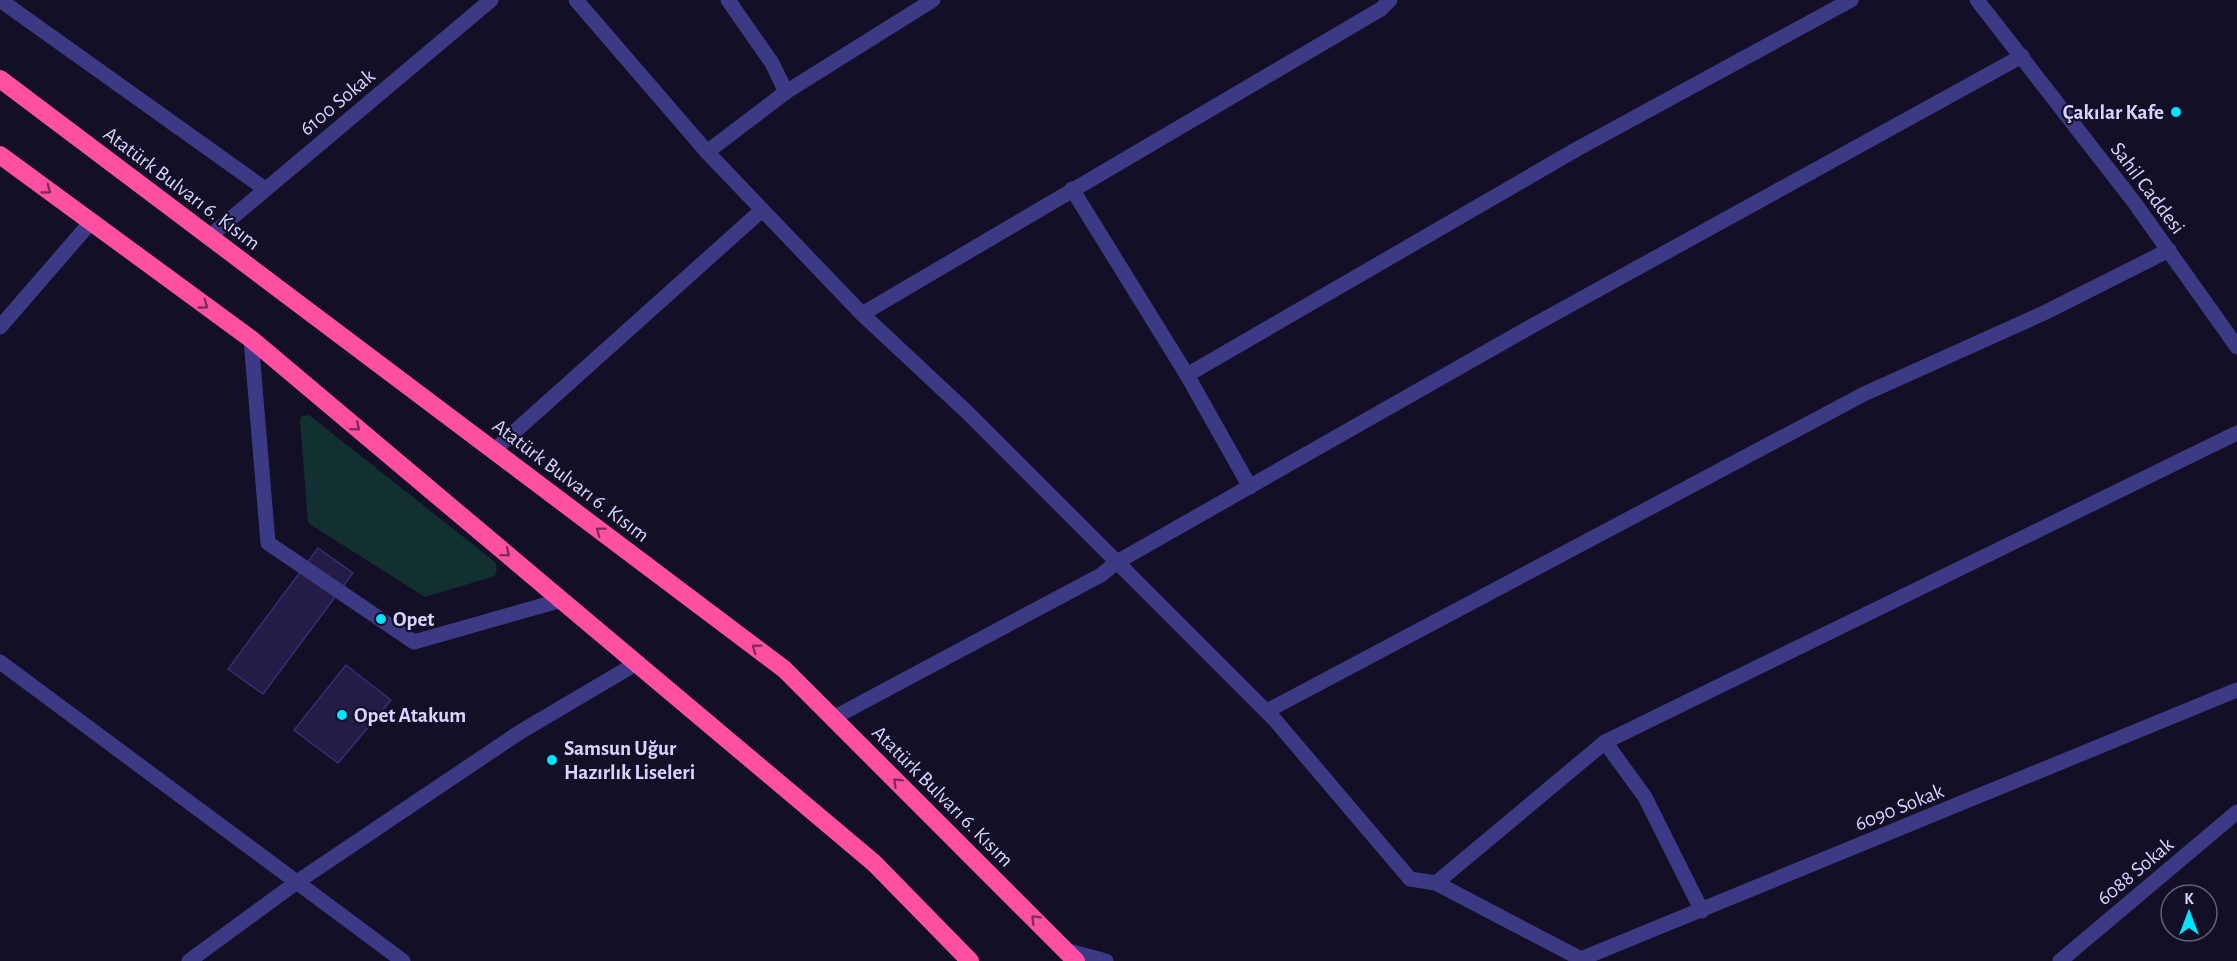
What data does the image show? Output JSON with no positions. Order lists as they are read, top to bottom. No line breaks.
{"streets":{"highway":["Atatürk Bulvarı 6. Kısım"],"street":["6100 Sokak","Sahil Caddesi","6090 Sokak","6088 Sokak"]},"crossings":[["6100 Sokak","Atatürk Bulvarı 6. Kısım"]],"places":["Çakılar Kafe","Opet","Opet Atakum","Samsun Uğur Hazırlık Liseleri"],"north":"top"}
